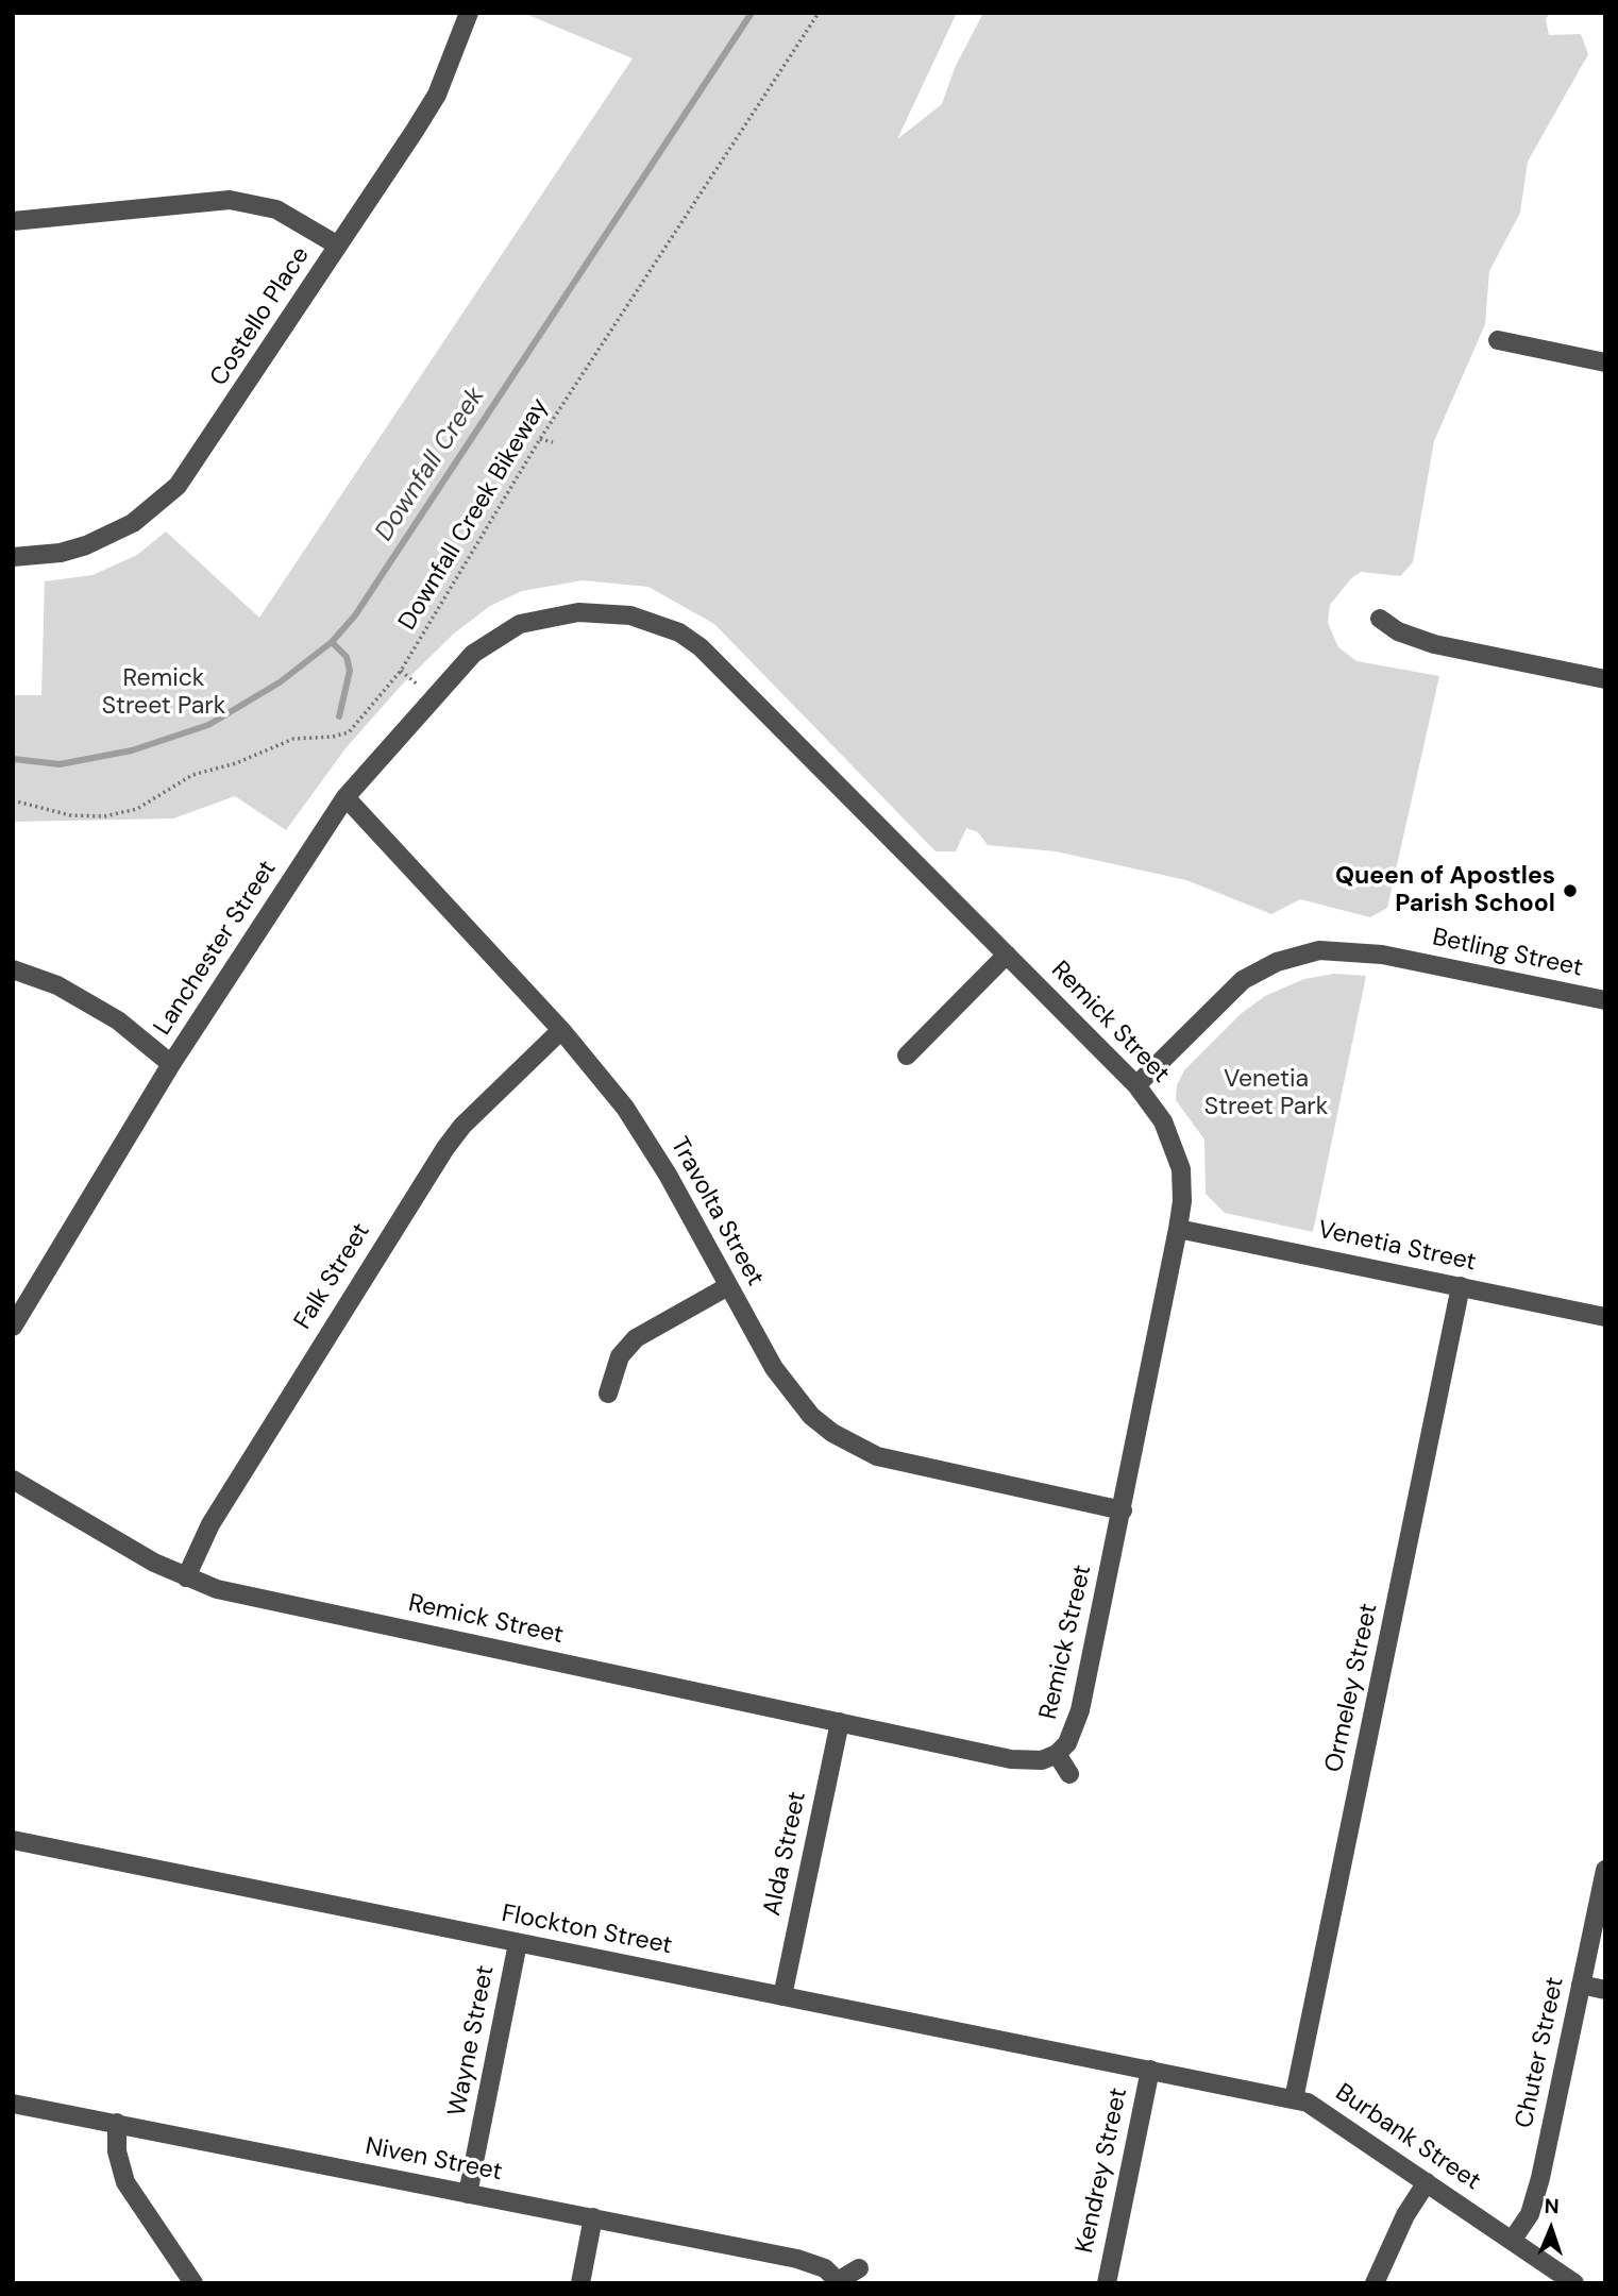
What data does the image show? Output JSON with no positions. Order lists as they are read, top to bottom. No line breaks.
{"streets":{"street":["Costello Place","Lanchester Street","Betling Street","Remick Street","Travolta Street","Venetia Street","Falk Street","Ormeley Street","Alda Street","Flockton Street","Wayne Street","Chuter Street","Burbank Street","Niven Street","Kendrey Street"],"path":["Downfall Creek Bikeway"]},"crossings":[["Lanchester Street","Remick Street"],["Lanchester Street","Travolta Street"],["Betling Street","Remick Street"],["Remick Street","Travolta Street"],["Remick Street","Venetia Street"],["Remick Street","Falk Street"],["Remick Street","Alda Street"],["Travolta Street","Falk Street"],["Venetia Street","Ormeley Street"],["Ormeley Street","Burbank Street"],["Alda Street","Flockton Street"],["Flockton Street","Wayne Street"],["Flockton Street","Burbank Street"],["Flockton Street","Kendrey Street"],["Wayne Street","Niven Street"],["Chuter Street","Burbank Street"],["Burbank Street","Kendrey Street"]],"water":["Downfall Creek"],"parks":["Remick Street Park","Venetia Street Park"],"places":["Queen of Apostles Parish School"],"north":"top"}
